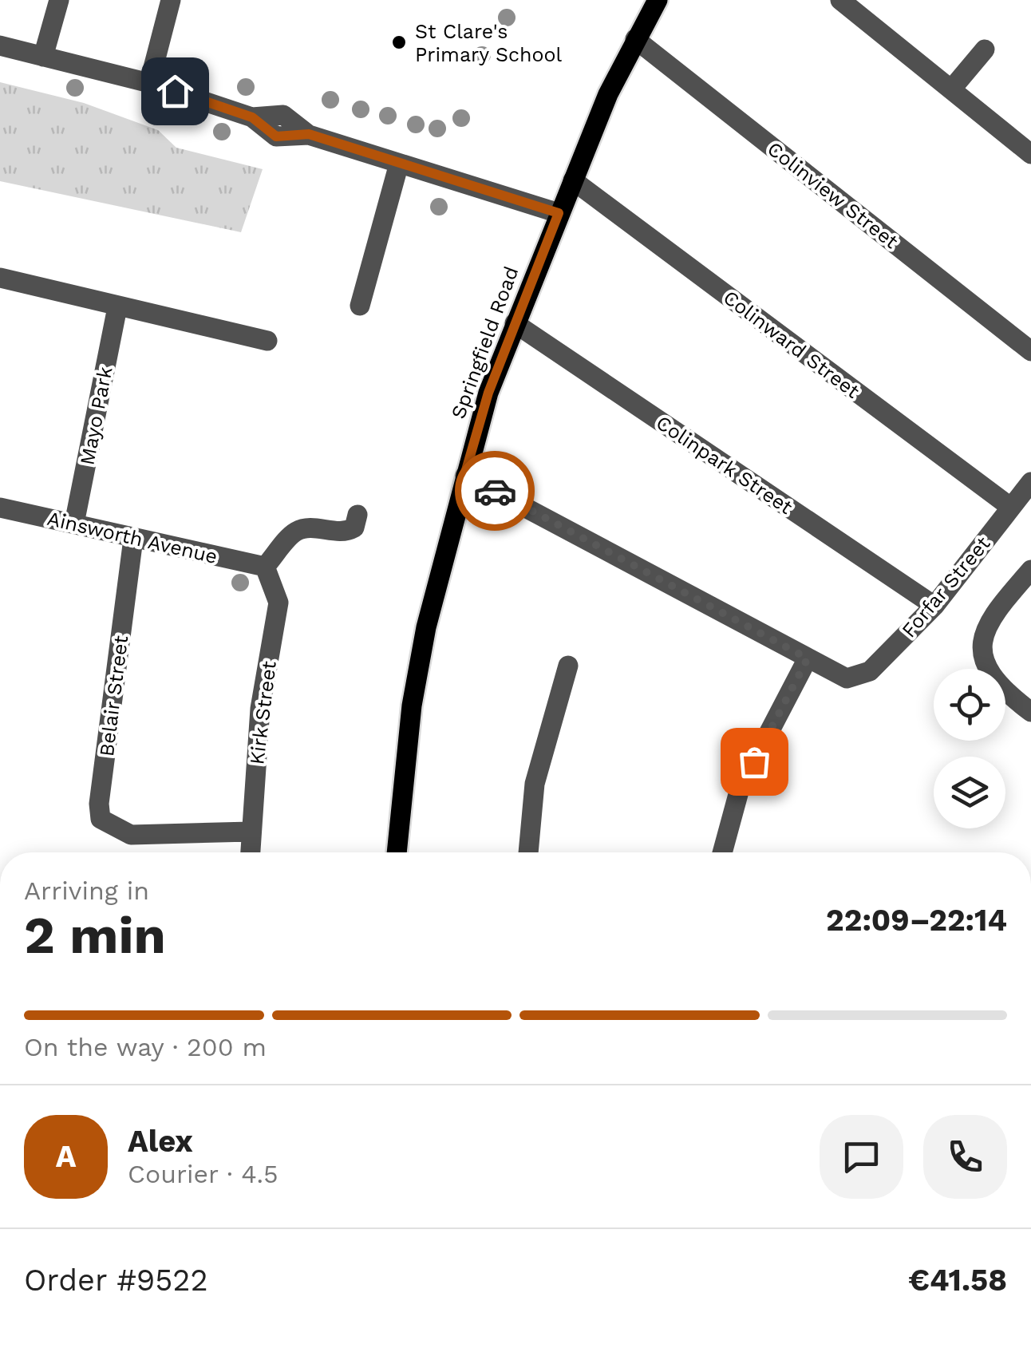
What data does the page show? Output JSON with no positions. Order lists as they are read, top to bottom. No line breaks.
{"streets":{"main road":["Springfield Road"],"street":["Colinview Street","Colinward Street","Mayo Park","Colinpark Street","Ainsworth Avenue","Forfar Street","Belair Street","Kirk Street"]},"crossings":[["Colinview Street","Springfield Road"],["Springfield Road","Colinward Street"],["Springfield Road","Colinpark Street"],["Springfield Road","Forfar Street"],["Colinward Street","Forfar Street"],["Mayo Park","Ainsworth Avenue"],["Colinpark Street","Forfar Street"],["Ainsworth Avenue","Belair Street"],["Ainsworth Avenue","Kirk Street"],["Belair Street","Kirk Street"]],"places":["St Clare's Primary School"],"page":{"heading":["2 min","Arriving in","22:09–22:14"],"panel":["Alex","Courier · 4.5","Order #9522","€41.58"],"bar":"On the way · 200 m","round":"A"}}
